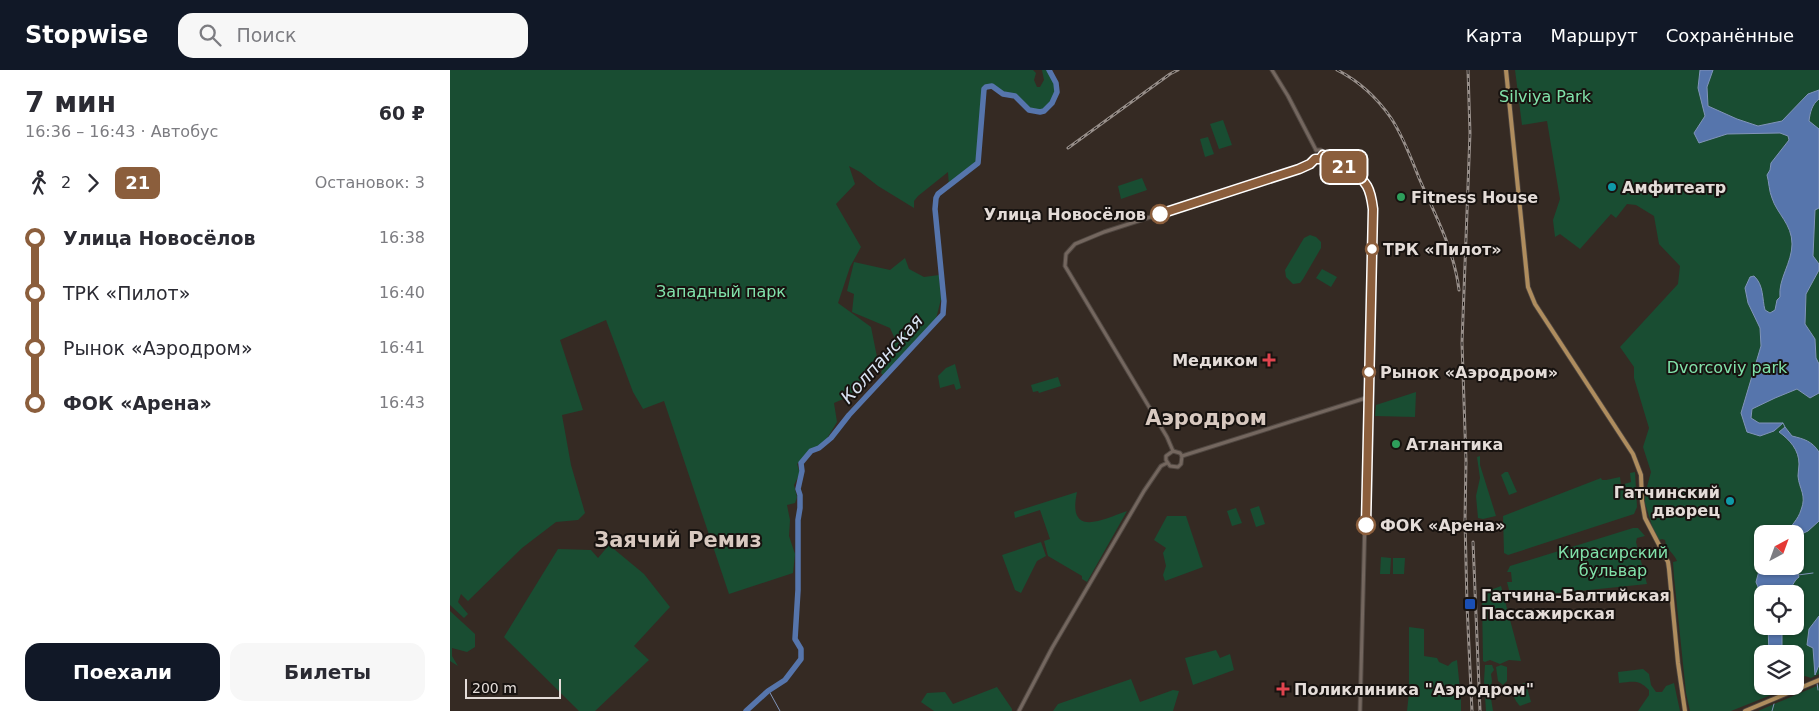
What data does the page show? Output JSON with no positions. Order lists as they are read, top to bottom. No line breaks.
{"districts":["Аэродром","Заячий Ремиз"],"water":["Колпанская"],"parks":["Silviya Park","Западный парк","Dvorcoviy park","Кирасирский бульвар"],"places":{"other":["Амфитеатр","Fitness House","Улица Новосёлов","ТРК «Пилот»","Рынок «Аэродром»","Атлантика","Гатчинский дворец","ФОК «Арена»"],"health":["Медиком","Поликлиника \"Аэродром\""],"transit":["Гатчина-Балтийская Пассажирская"]},"lines":["bus line 21"],"scale_bar":"200 m","north":"top right","page":{"header":"Stopwise","search":"Поиск","nav":["Карта","Маршрут","Сохранённые"],"heading":["7 мин","16:36 – 16:43 · Автобус","60 ₽"],"on_map":"21","legs":["2","21","Остановок: 3"],"list":[{"name":"Улица Новосёлов","value":"16:38"},{"name":"ТРК «Пилот»","value":"16:40"},{"name":"Рынок «Аэродром»","value":"16:41"},{"name":"ФОК «Арена»","value":"16:43"}],"buttons":["Поехали","Билеты"],"scale":"200 m"}}
